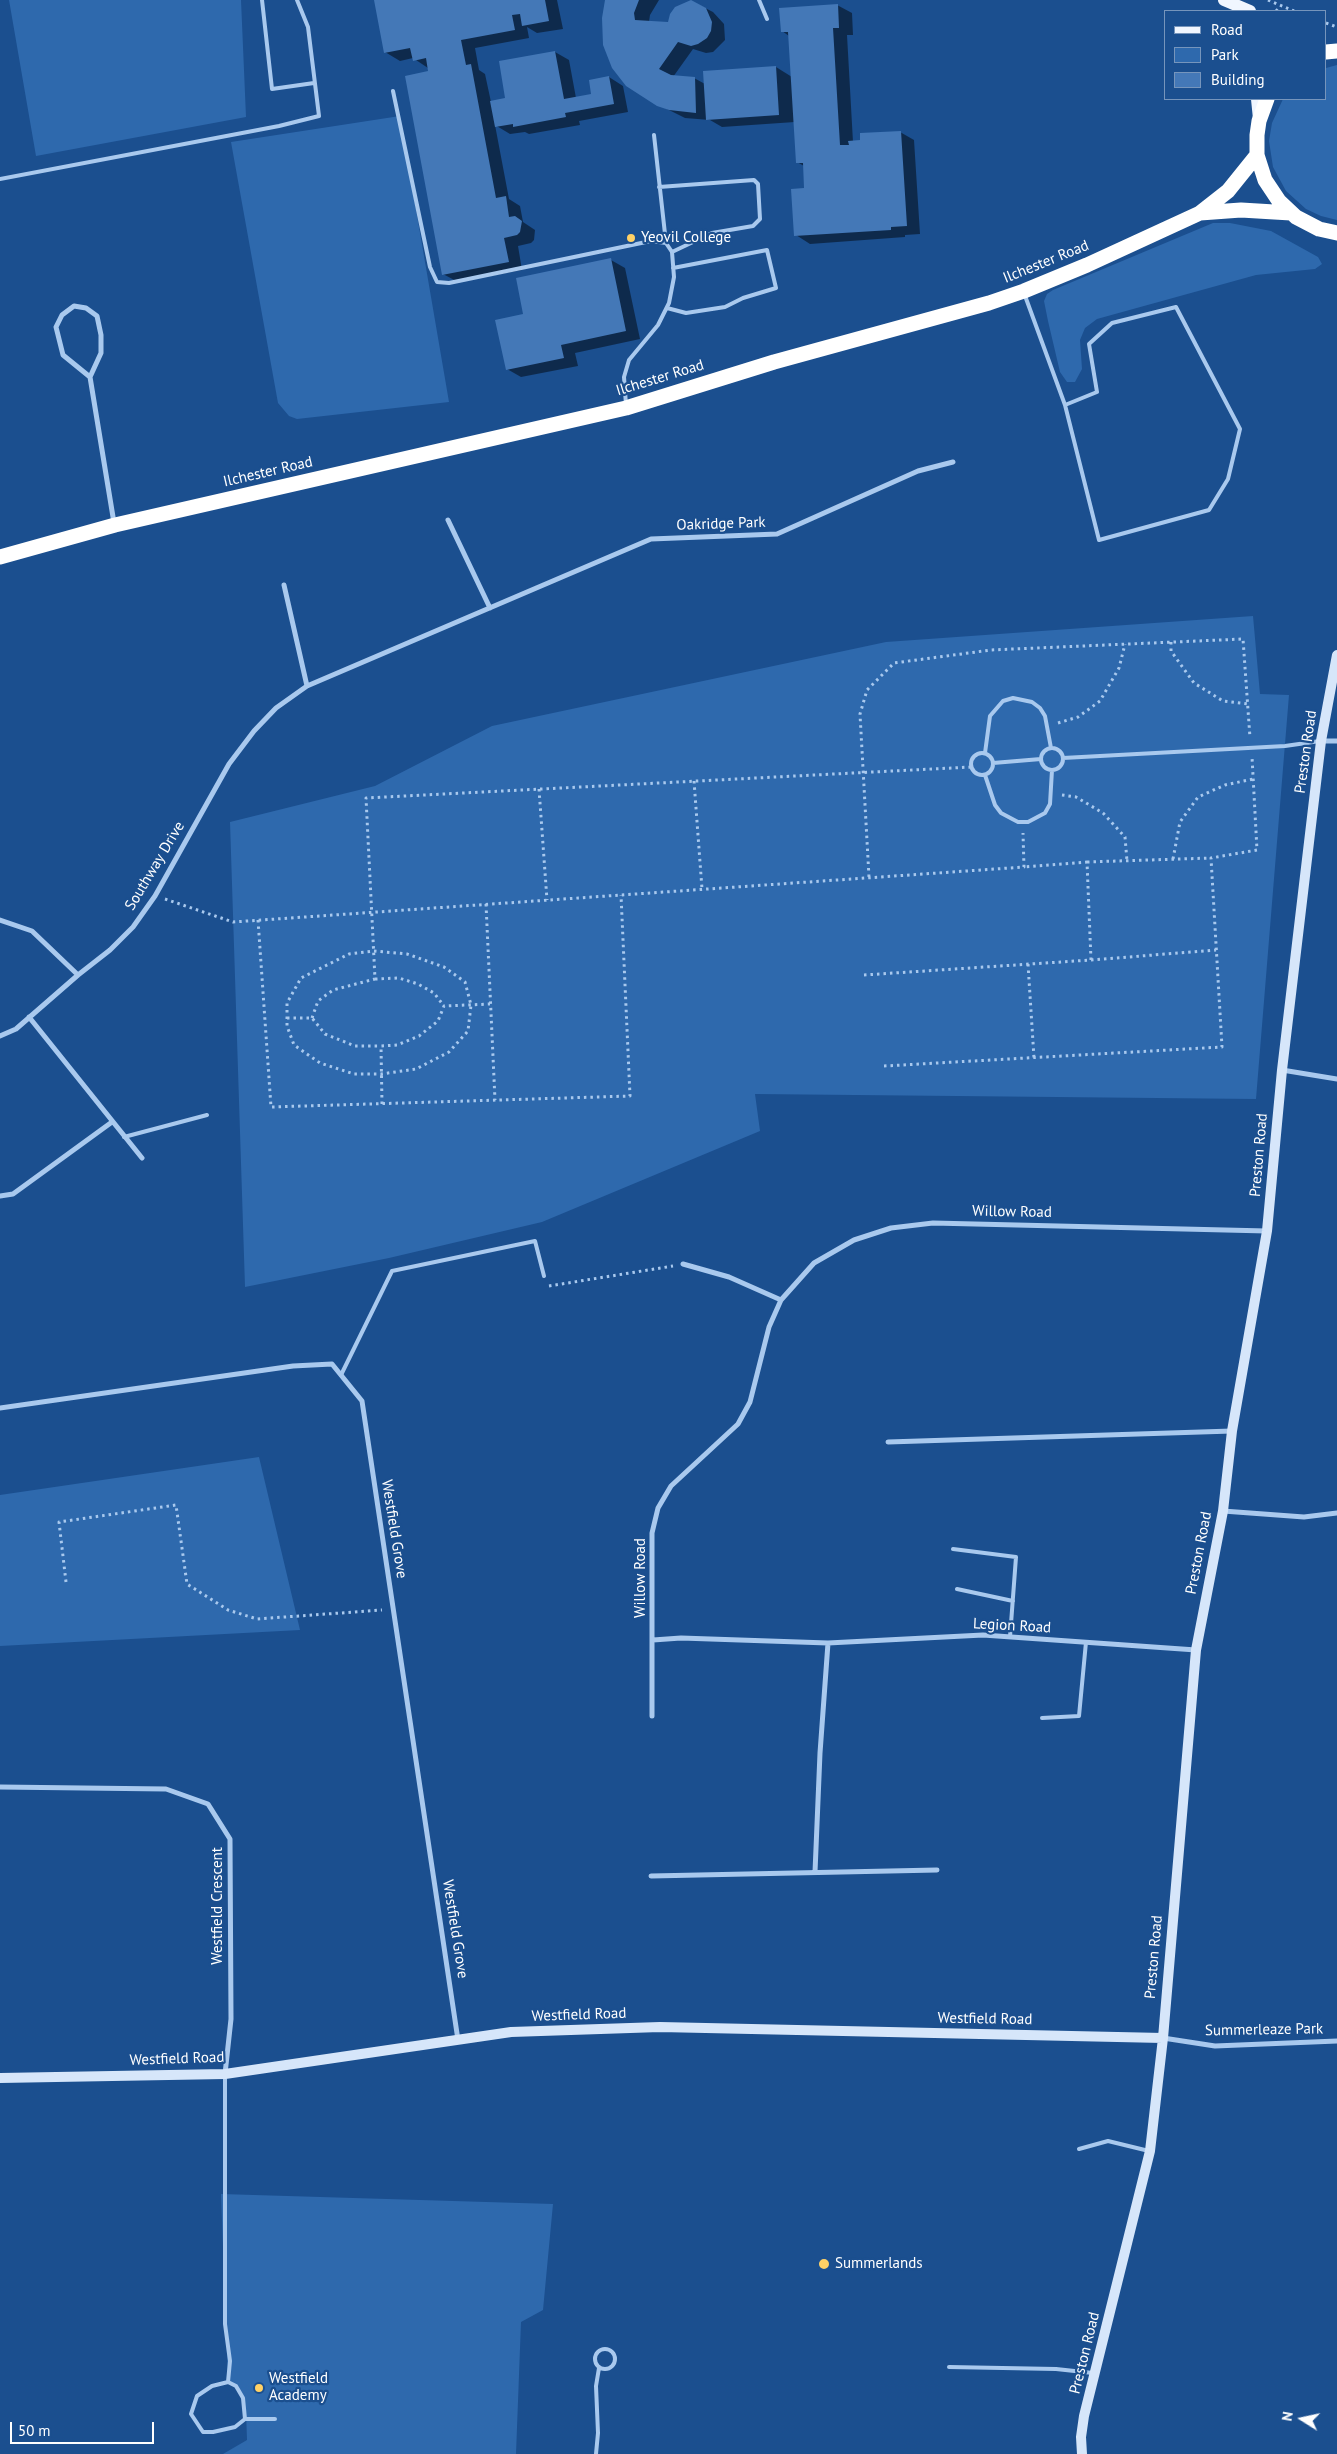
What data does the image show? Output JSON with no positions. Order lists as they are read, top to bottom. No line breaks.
{"streets":{"highway":["Ilchester Road"],"street":["Oakridge Park","Preston Road","Southway Drive","Willow Road","Westfield Grove","Legion Road","Westfield Crescent","Westfield Road","Summerleaze Park"]},"crossings":[["Oakridge Park","Southway Drive"],["Preston Road","Willow Road"],["Preston Road","Legion Road"],["Preston Road","Westfield Road"],["Preston Road","Summerleaze Park"],["Willow Road","Legion Road"],["Westfield Grove","Westfield Road"],["Westfield Crescent","Westfield Road"],["Westfield Road","Summerleaze Park"]],"places":["Yeovil College","Summerlands","Westfield Academy"],"legend":["Road","Park","Building"],"scale_bar":"50 m","north":"left"}
